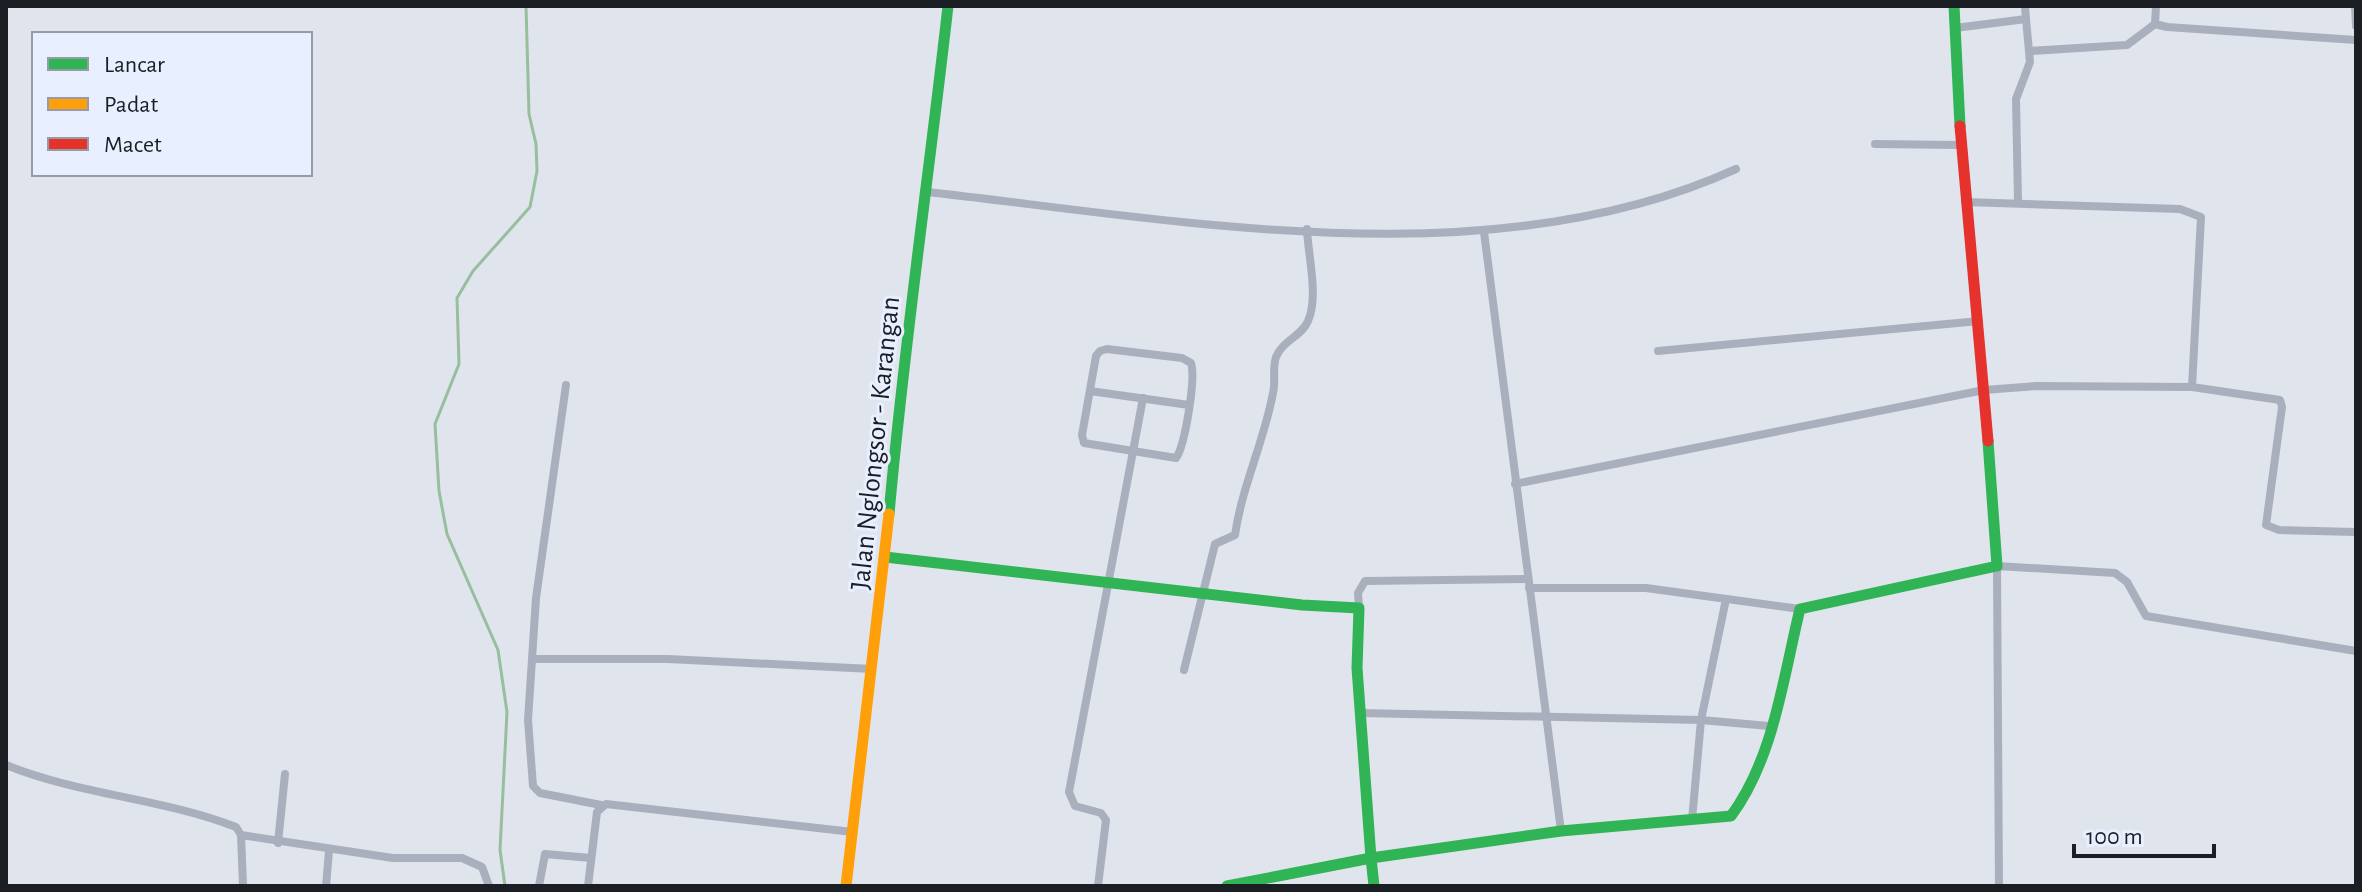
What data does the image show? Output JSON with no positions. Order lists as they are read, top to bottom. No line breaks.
{"streets":{"main road":["Jalan Nglongsor - Karangan"]},"legend":["Lancar","Padat","Macet"],"scale_bar":"100 m"}
